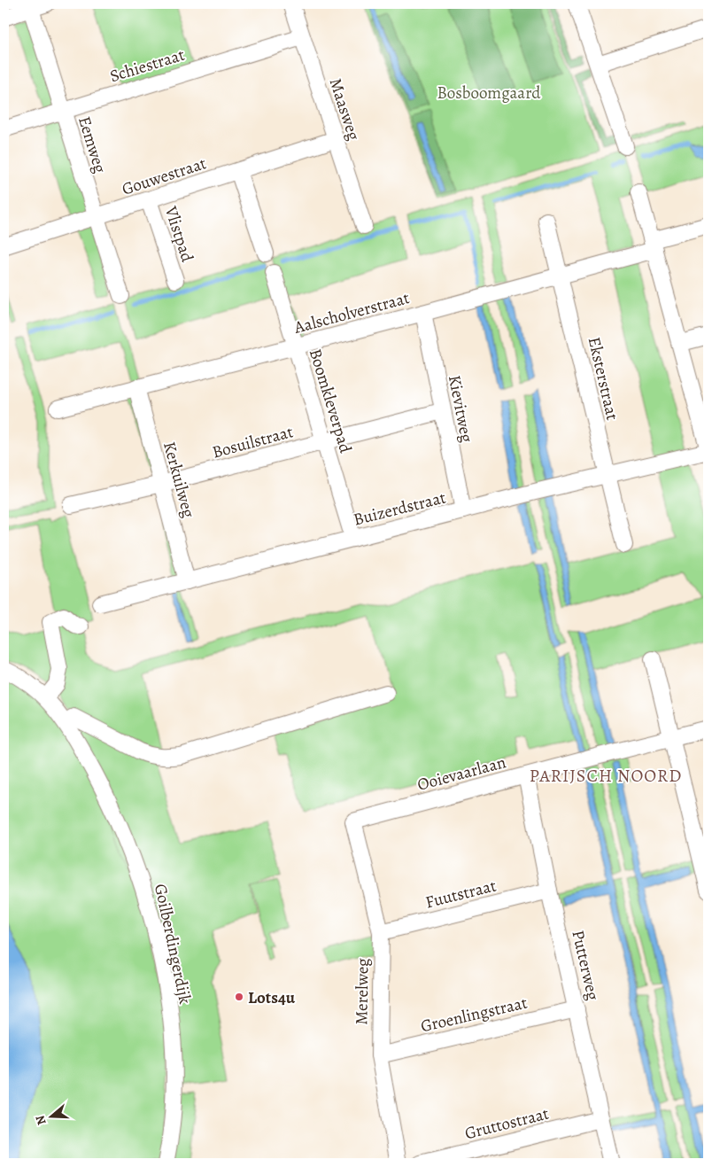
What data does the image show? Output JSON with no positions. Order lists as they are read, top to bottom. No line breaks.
{"streets":{"street":["Schiestraat","Maasweg","Eemweg","Gouwestraat","Vlistpad","Aalscholverstraat","Eksterstraat","Boomkleverpad","Kievitweg","Bosuilstraat","Kerkuilweg","Buizerdstraat","Ooievaarlaan","Fuutstraat","Goilberdingerdijk","Putterweg","Merelweg","Groenlingstraat","Gruttostraat"]},"crossings":[["Schiestraat","Maasweg"],["Schiestraat","Eemweg"],["Maasweg","Gouwestraat"],["Eemweg","Gouwestraat"],["Gouwestraat","Vlistpad"],["Aalscholverstraat","Eksterstraat"],["Aalscholverstraat","Boomkleverpad"],["Aalscholverstraat","Kievitweg"],["Aalscholverstraat","Kerkuilweg"],["Eksterstraat","Buizerdstraat"],["Boomkleverpad","Bosuilstraat"],["Boomkleverpad","Buizerdstraat"],["Kievitweg","Bosuilstraat"],["Kievitweg","Buizerdstraat"],["Bosuilstraat","Kerkuilweg"],["Kerkuilweg","Buizerdstraat"],["Ooievaarlaan","Putterweg"],["Ooievaarlaan","Merelweg"],["Fuutstraat","Putterweg"],["Fuutstraat","Merelweg"],["Putterweg","Groenlingstraat"],["Putterweg","Gruttostraat"],["Merelweg","Groenlingstraat"]],"districts":["PARIJSCH NOORD"],"parks":["Bosboomgaard"],"places":["Lots4u"],"north":"left"}
